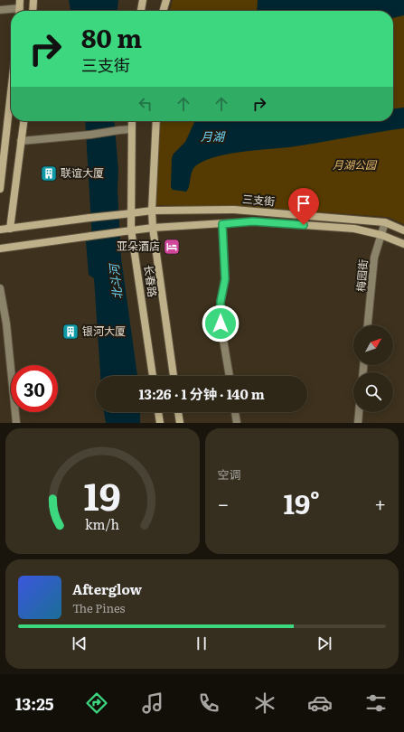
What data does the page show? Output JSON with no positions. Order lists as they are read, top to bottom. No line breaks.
{"streets":{"main road":["三支街","长春路"],"street":["梅园街"]},"crossings":[["三支街","梅园街"],["三支街","长春路"]],"water":["月湖","北斗河"],"parks":["月湖公园"],"places":{"building":["联谊大厦","银河大厦"],"hotel":["亚朵酒店"]},"north":"top right","page":{"turn":["80 m","三支街"],"limit":"30","trip":"13:26 · 1 分钟 · 140 m","tile":"空调","heat":["−","19°","+"],"song":["Afterglow","The Pines"],"tabs":"13:25","gauge":["19","km/h"]}}
